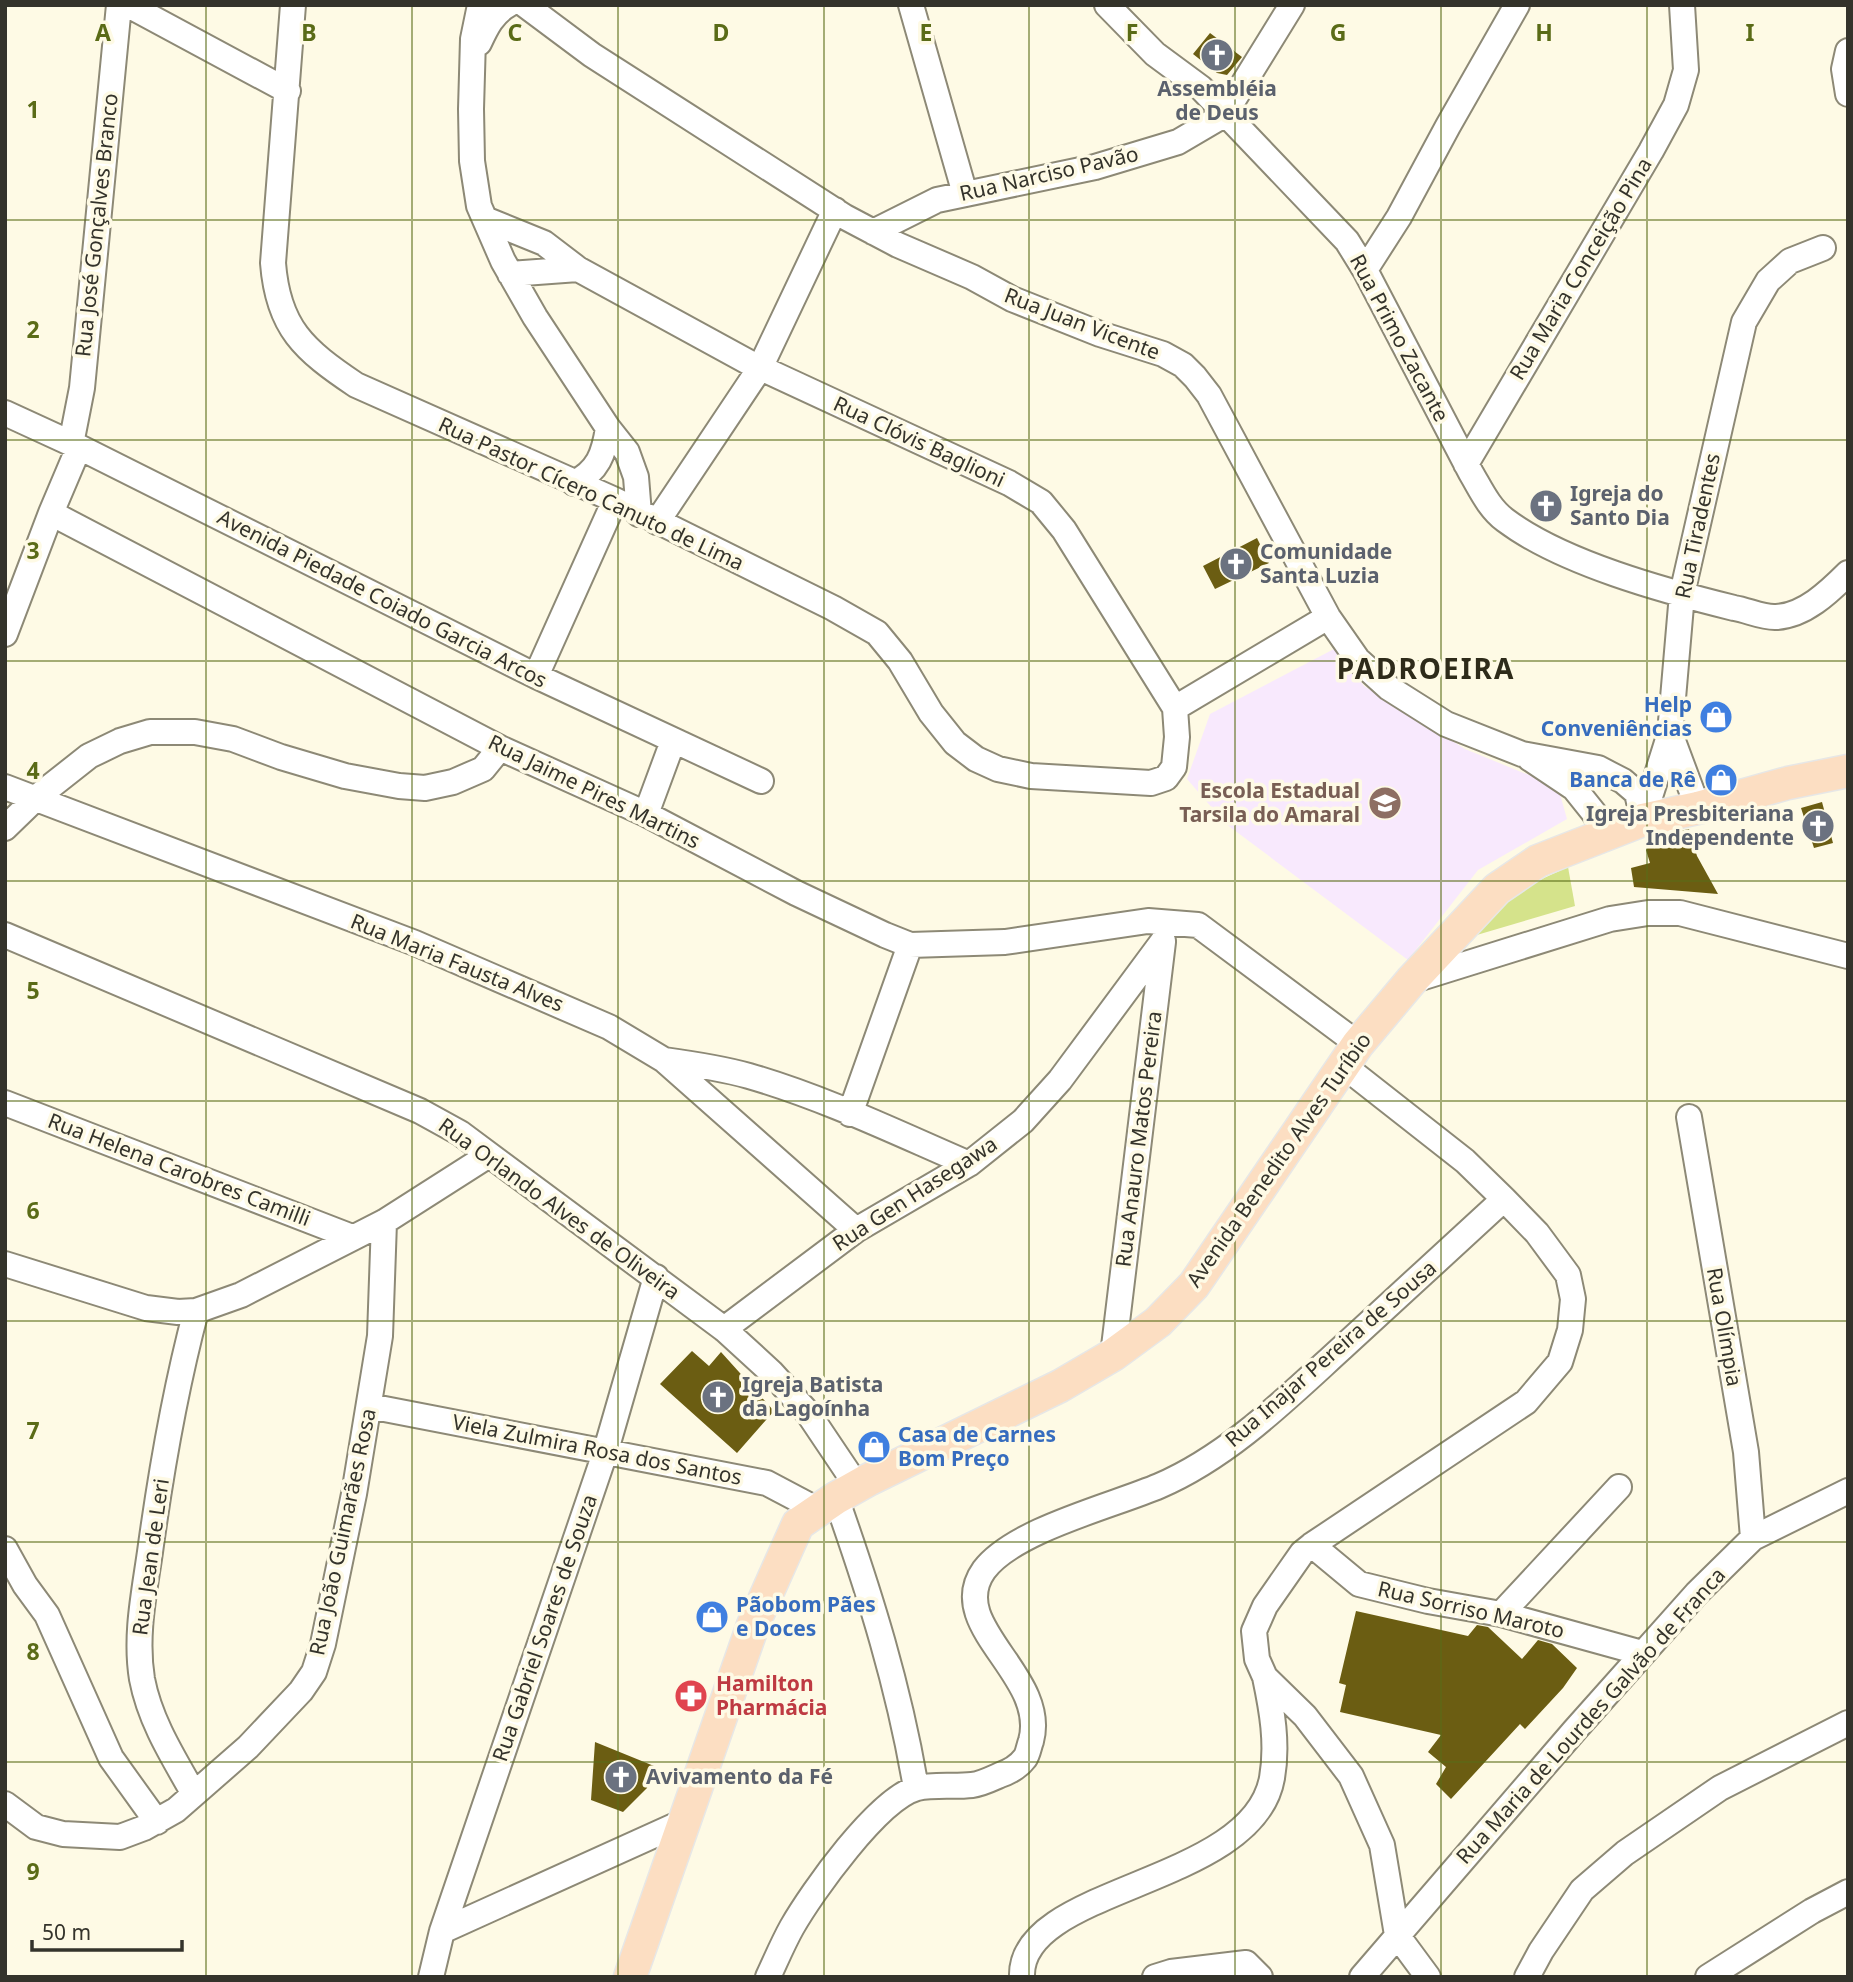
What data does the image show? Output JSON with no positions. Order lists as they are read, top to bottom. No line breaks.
{"streets":{"main road":["Avenida Benedito Alves Turíbio"],"street":["Rua Narciso Pavão","Rua José Gonçalves Branco","Rua Maria Conceição Pina","Rua Juan Vicente","Rua Primo Zacante","Rua Clóvis Baglioni","Rua Pastor Cícero Canuto de Lima","Rua Tiradentes","Avenida Piedade Coiado Garcia Arcos","Rua Jaime Pires Martins","Rua Maria Fausta Alves","Rua Anauro Matos Pereira","Rua Helena Carobres Camilli","Rua Gen Hasegawa","Rua Orlando Alves de Oliveira","Rua Olímpia","Rua Inajar Pereira de Sousa","Viela Zulmira Rosa dos Santos","Rua João Guimarães Rosa","Rua Jean de Leri","Rua Sorriso Maroto","Rua Gabriel Soares de Souza","Rua Maria de Lourdes Galvão de Franca"]},"crossings":[["Rua Narciso Pavão","Rua Juan Vicente"],["Rua Narciso Pavão","Rua Primo Zacante"],["Rua José Gonçalves Branco","Avenida Piedade Coiado Garcia Arcos"],["Rua José Gonçalves Branco","Rua Jaime Pires Martins"],["Rua Maria Conceição Pina","Rua Primo Zacante"],["Rua Juan Vicente","Rua Tiradentes"],["Rua Juan Vicente","Avenida Benedito Alves Turíbio"],["Rua Primo Zacante","Rua Tiradentes"],["Rua Clóvis Baglioni","Rua Pastor Cícero Canuto de Lima"],["Rua Tiradentes","Avenida Benedito Alves Turíbio"],["Rua Jaime Pires Martins","Rua Anauro Matos Pereira"],["Rua Jaime Pires Martins","Avenida Benedito Alves Turíbio"],["Rua Jaime Pires Martins","Rua Gen Hasegawa"],["Rua Jaime Pires Martins","Rua Inajar Pereira de Sousa"],["Rua Jaime Pires Martins","Rua Sorriso Maroto"],["Rua Maria Fausta Alves","Rua Gen Hasegawa"],["Rua Anauro Matos Pereira","Avenida Benedito Alves Turíbio"],["Rua Anauro Matos Pereira","Rua Gen Hasegawa"],["Avenida Benedito Alves Turíbio","Rua Orlando Alves de Oliveira"],["Avenida Benedito Alves Turíbio","Viela Zulmira Rosa dos Santos"],["Rua Gen Hasegawa","Rua Orlando Alves de Oliveira"],["Rua Orlando Alves de Oliveira","Rua Inajar Pereira de Sousa"],["Rua Orlando Alves de Oliveira","Viela Zulmira Rosa dos Santos"],["Rua Orlando Alves de Oliveira","Rua Gabriel Soares de Souza"],["Rua Olímpia","Rua Maria de Lourdes Galvão de Franca"],["Viela Zulmira Rosa dos Santos","Rua João Guimarães Rosa"],["Viela Zulmira Rosa dos Santos","Rua Gabriel Soares de Souza"],["Rua João Guimarães Rosa","Rua Jean de Leri"],["Rua Sorriso Maroto","Rua Maria de Lourdes Galvão de Franca"]],"districts":["PADROEIRA"],"places":{"church":["Assembléia de Deus","Igreja do Santo Dia","Comunidade Santa Luzia","Igreja Presbiteriana Independente","Igreja Batista da Lagoínha","Avivamento da Fé"],"shop":["Help Conveniências","Banca de Rê","Casa de Carnes Bom Preço","Pãobom Pães e Doces"],"school or university":["Escola Estadual Tarsila do Amaral"],"pharmacy":["Hamilton Pharmácia"]},"scale_bar":"50 m","grid":{"columns":["A","B","C","D","E","F","G","H","I"],"rows":["1","2","3","4","5","6","7","8","9"]}}
